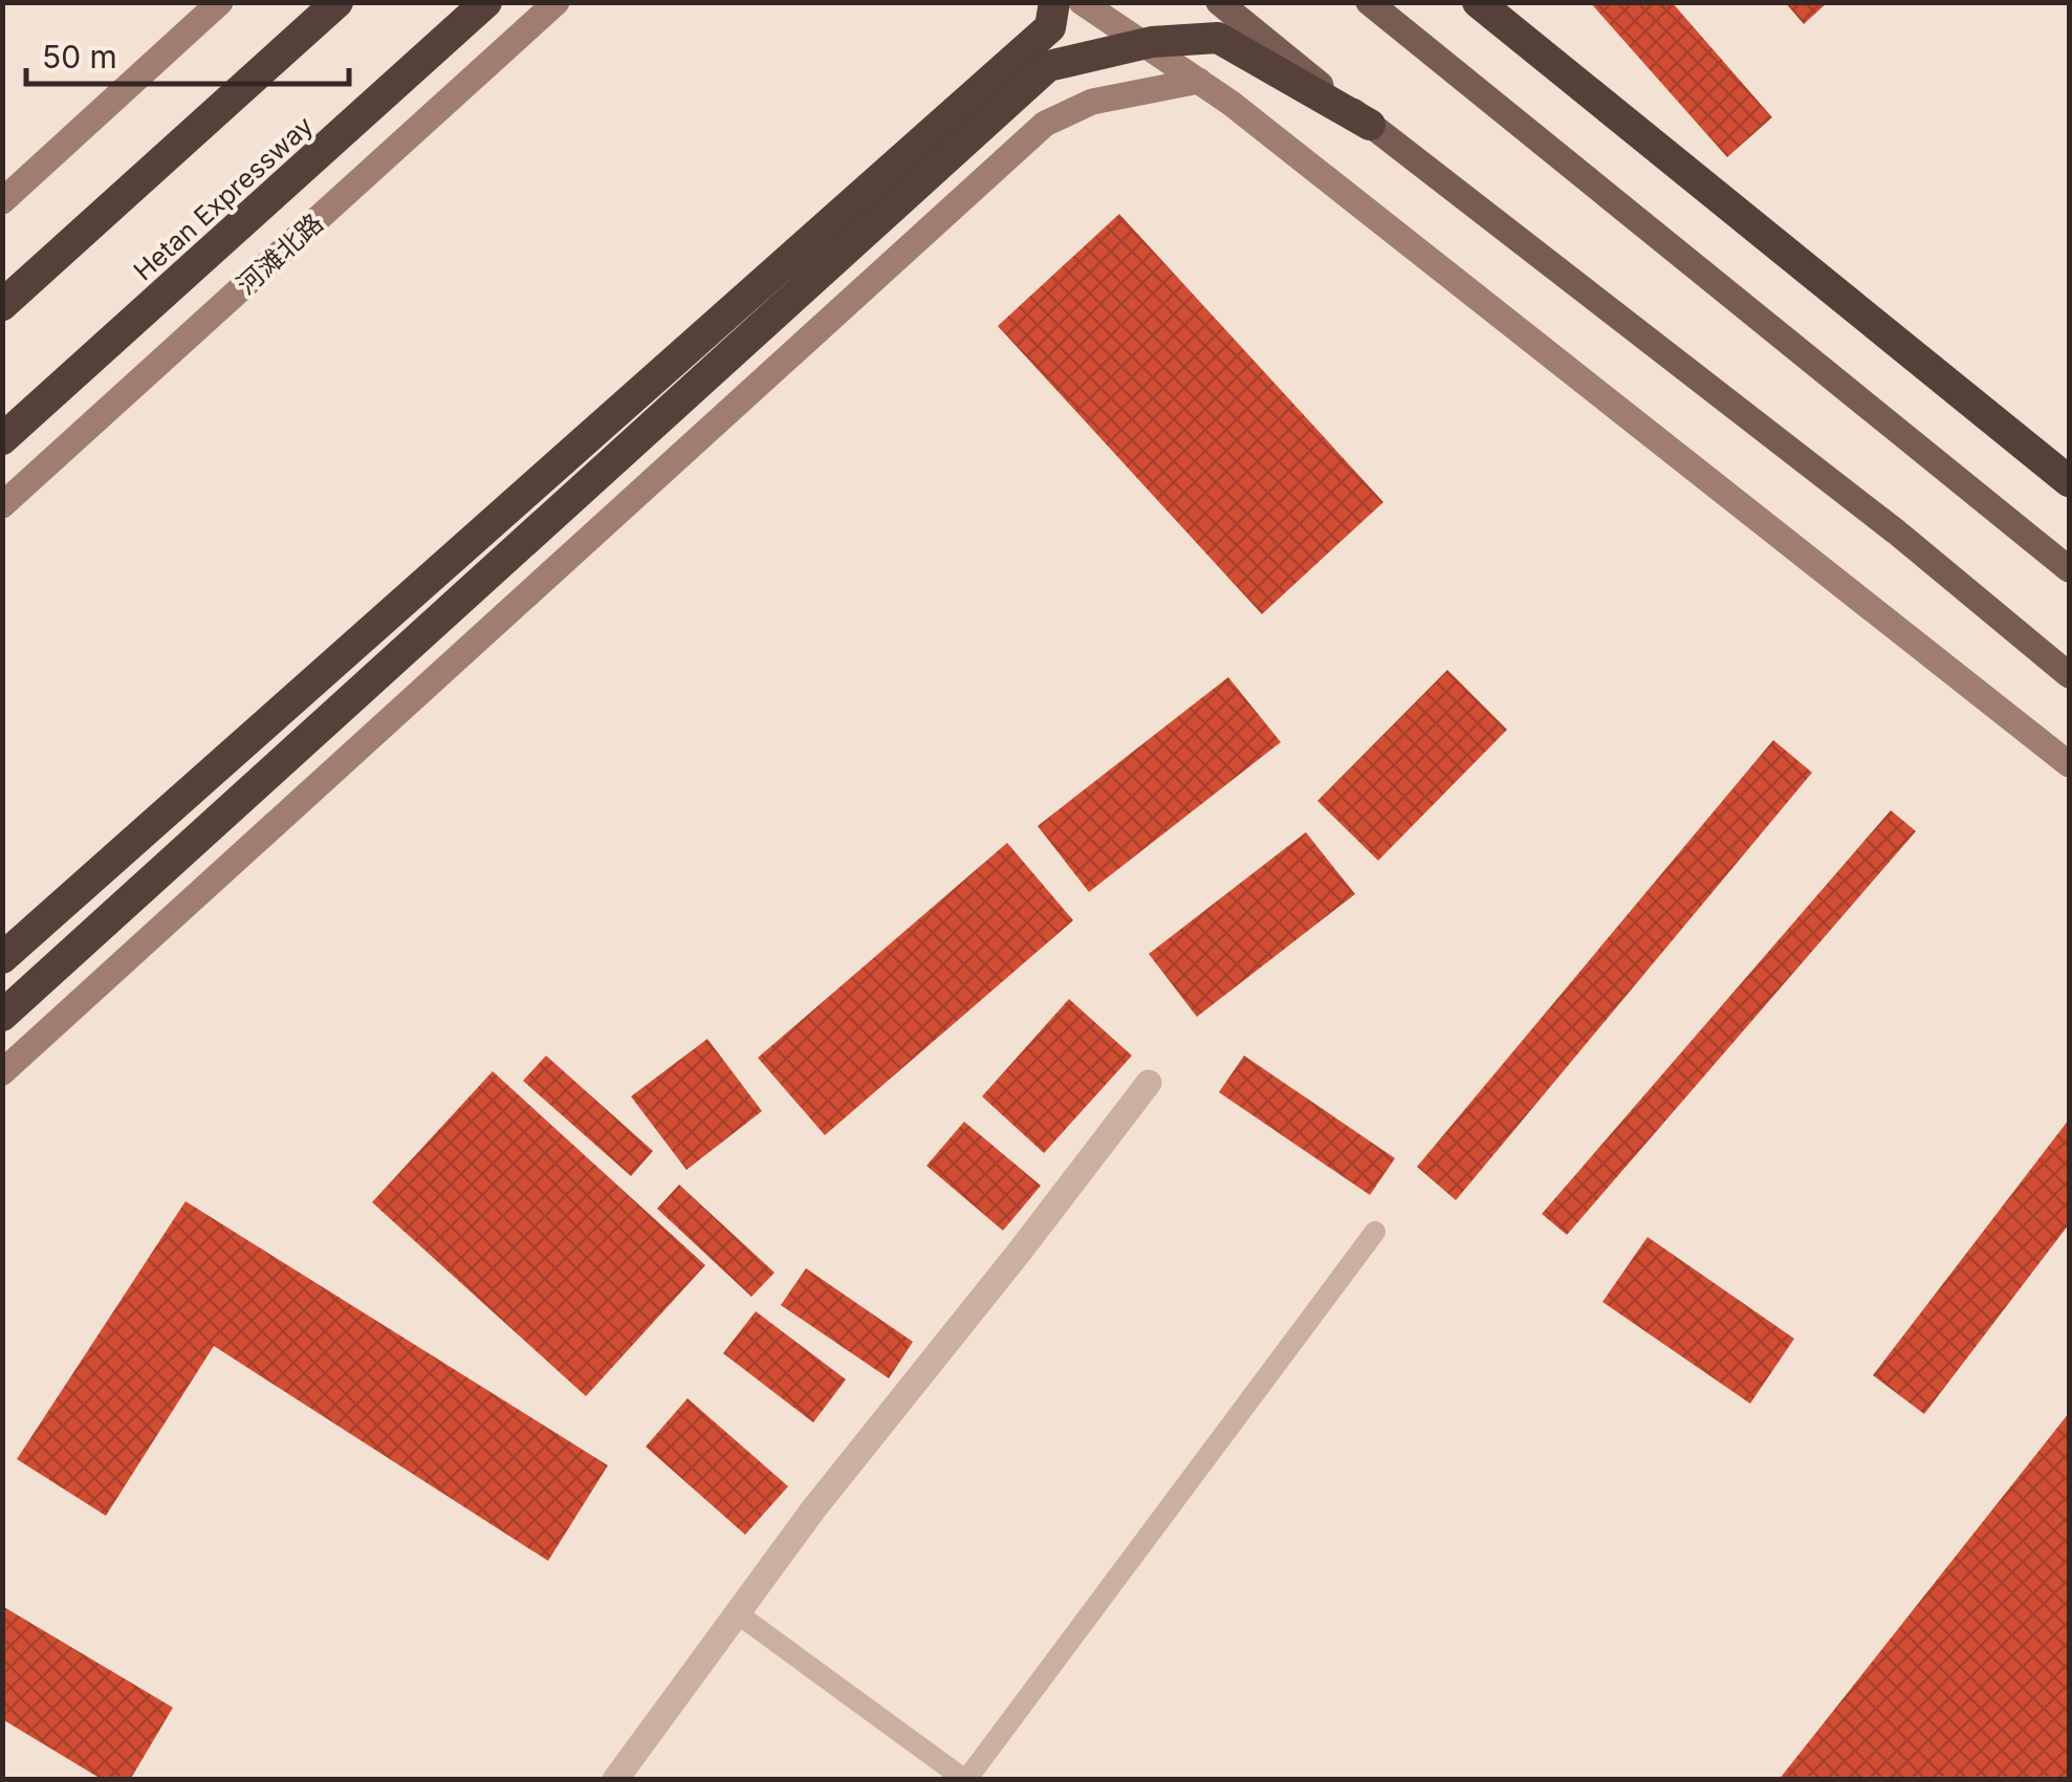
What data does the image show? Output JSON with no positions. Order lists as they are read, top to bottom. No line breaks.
{"streets":{"highway":["Hetan Expressway"],"street":["河滩北路"]},"scale_bar":"50 m"}
